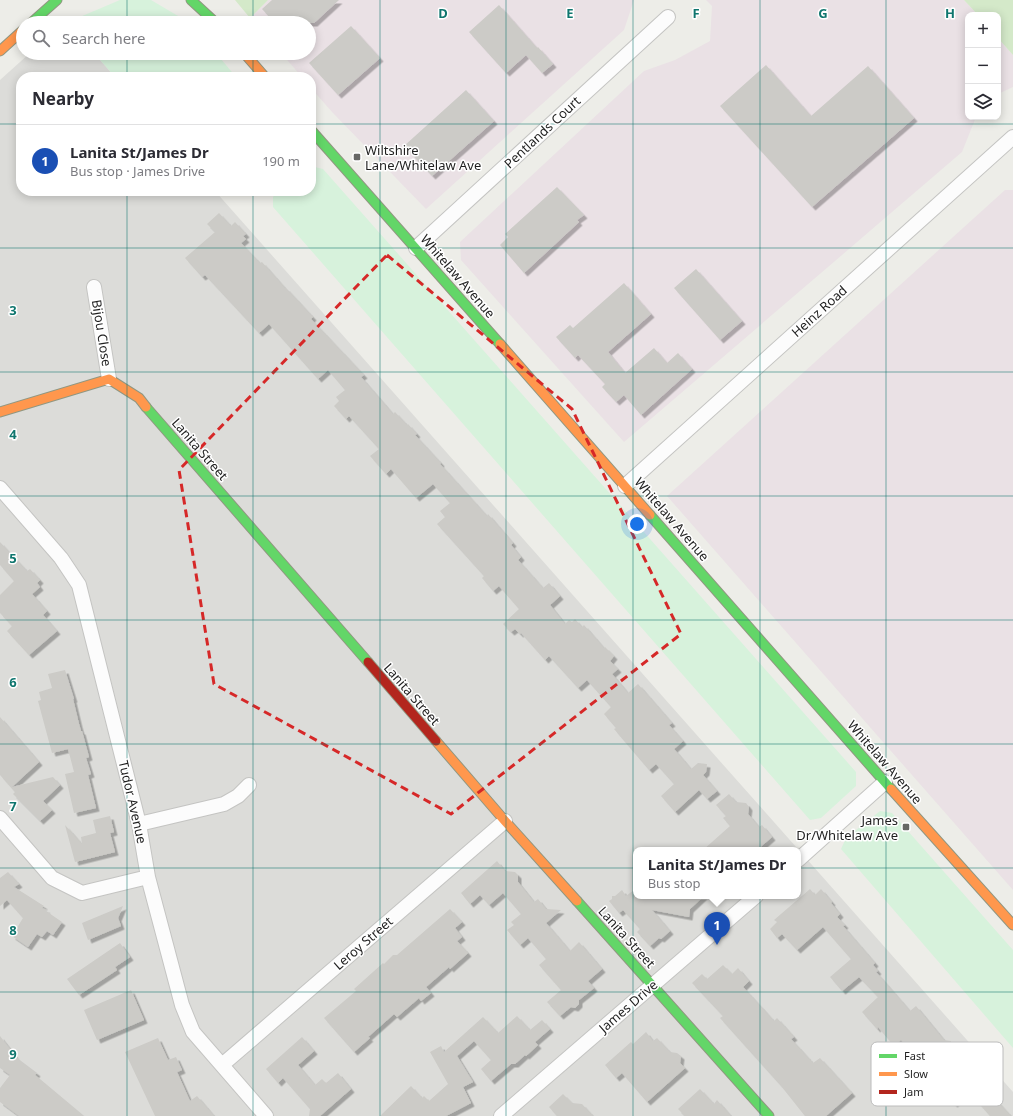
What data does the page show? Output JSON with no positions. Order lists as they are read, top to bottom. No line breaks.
{"streets":{"street":["Pentlands Court","Whitelaw Avenue","Heinz Road","Bijou Close","Lanita Street","Tudor Avenue","Leroy Street","James Drive"]},"crossings":[["Pentlands Court","Whitelaw Avenue"],["Whitelaw Avenue","Heinz Road"],["Bijou Close","Lanita Street"],["Lanita Street","Leroy Street"],["Lanita Street","James Drive"],["Tudor Avenue","Leroy Street"]],"places":{"transit":["Wiltshire Lane/Whitelaw Ave","James Dr/Whitelaw Ave"]},"legend":["Fast","Slow","Jam"],"page":{"map_buttons":["+","−"],"search":"Search here","heading":"Nearby","list":[{"mark":"1","name":"Lanita St/James Dr","note":"Bus stop · James Drive","value":"190 m"}],"popup":["Lanita St/James Dr","Bus stop"],"pins":"1"},"grid":{"columns":["D","E","F","G","H"],"rows":["3","4","5","6","7","8","9"]}}
